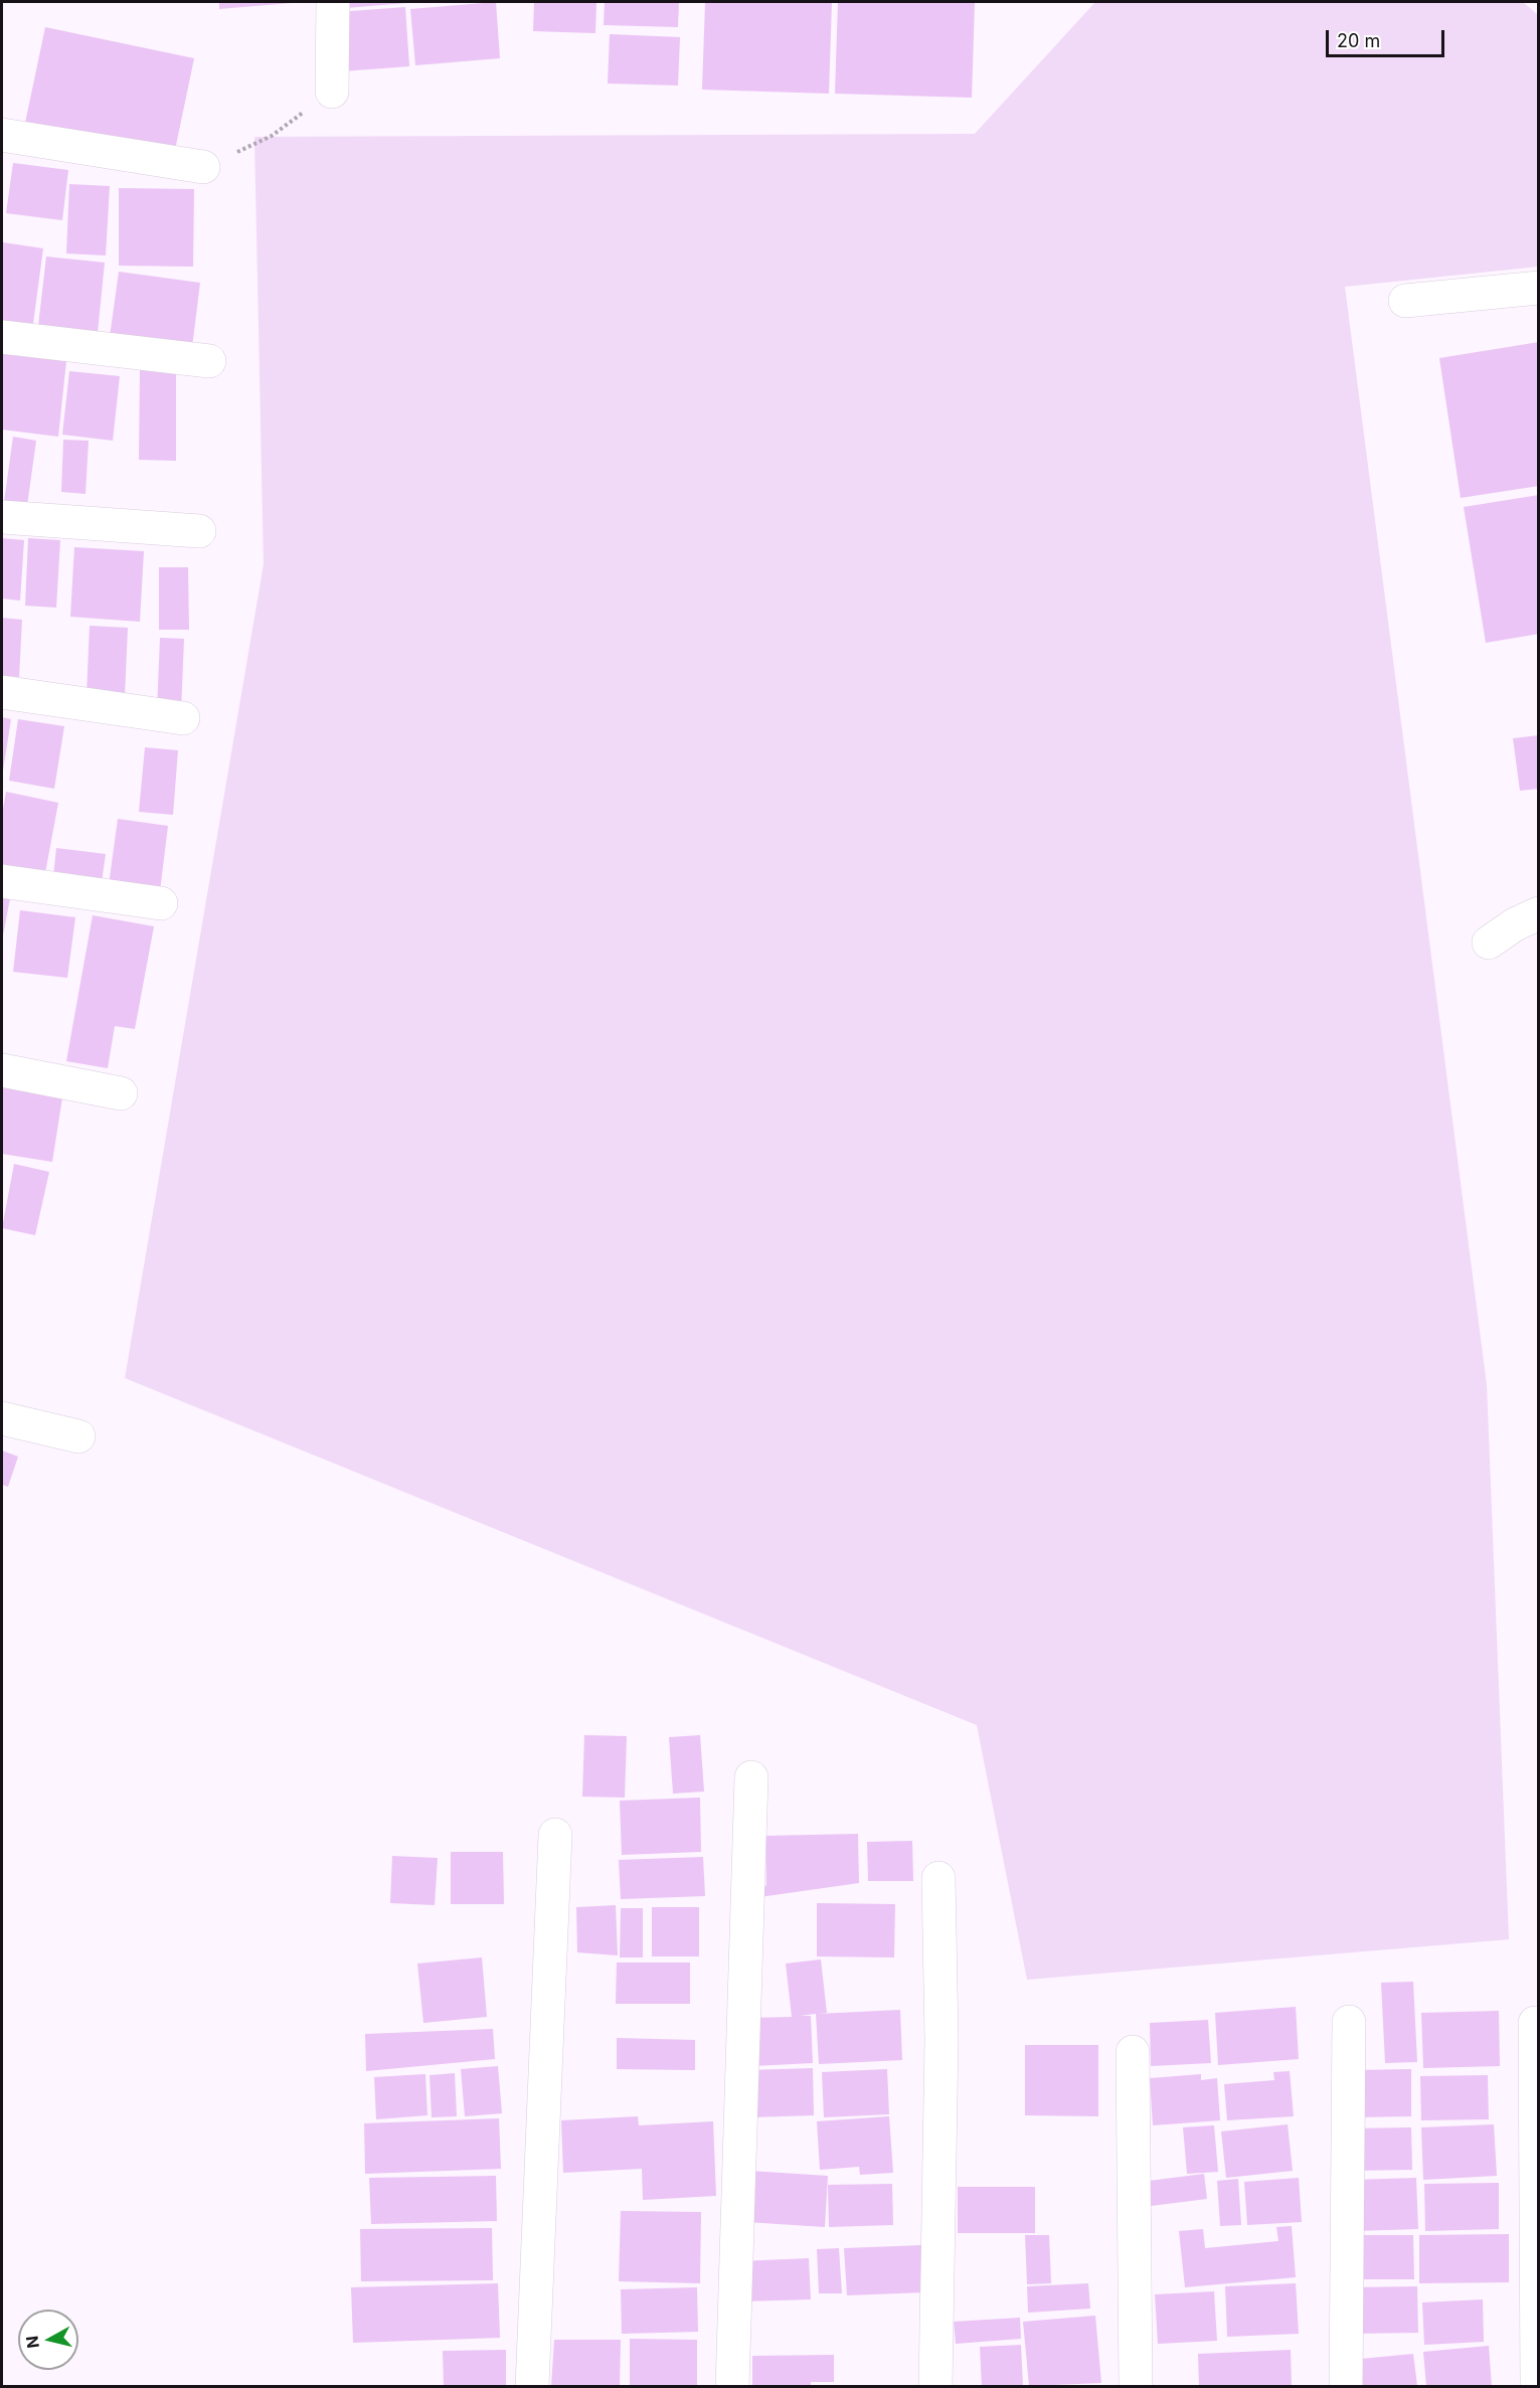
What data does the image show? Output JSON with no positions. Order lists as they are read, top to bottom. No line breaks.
{"scale_bar":"20 m","north":"left"}
